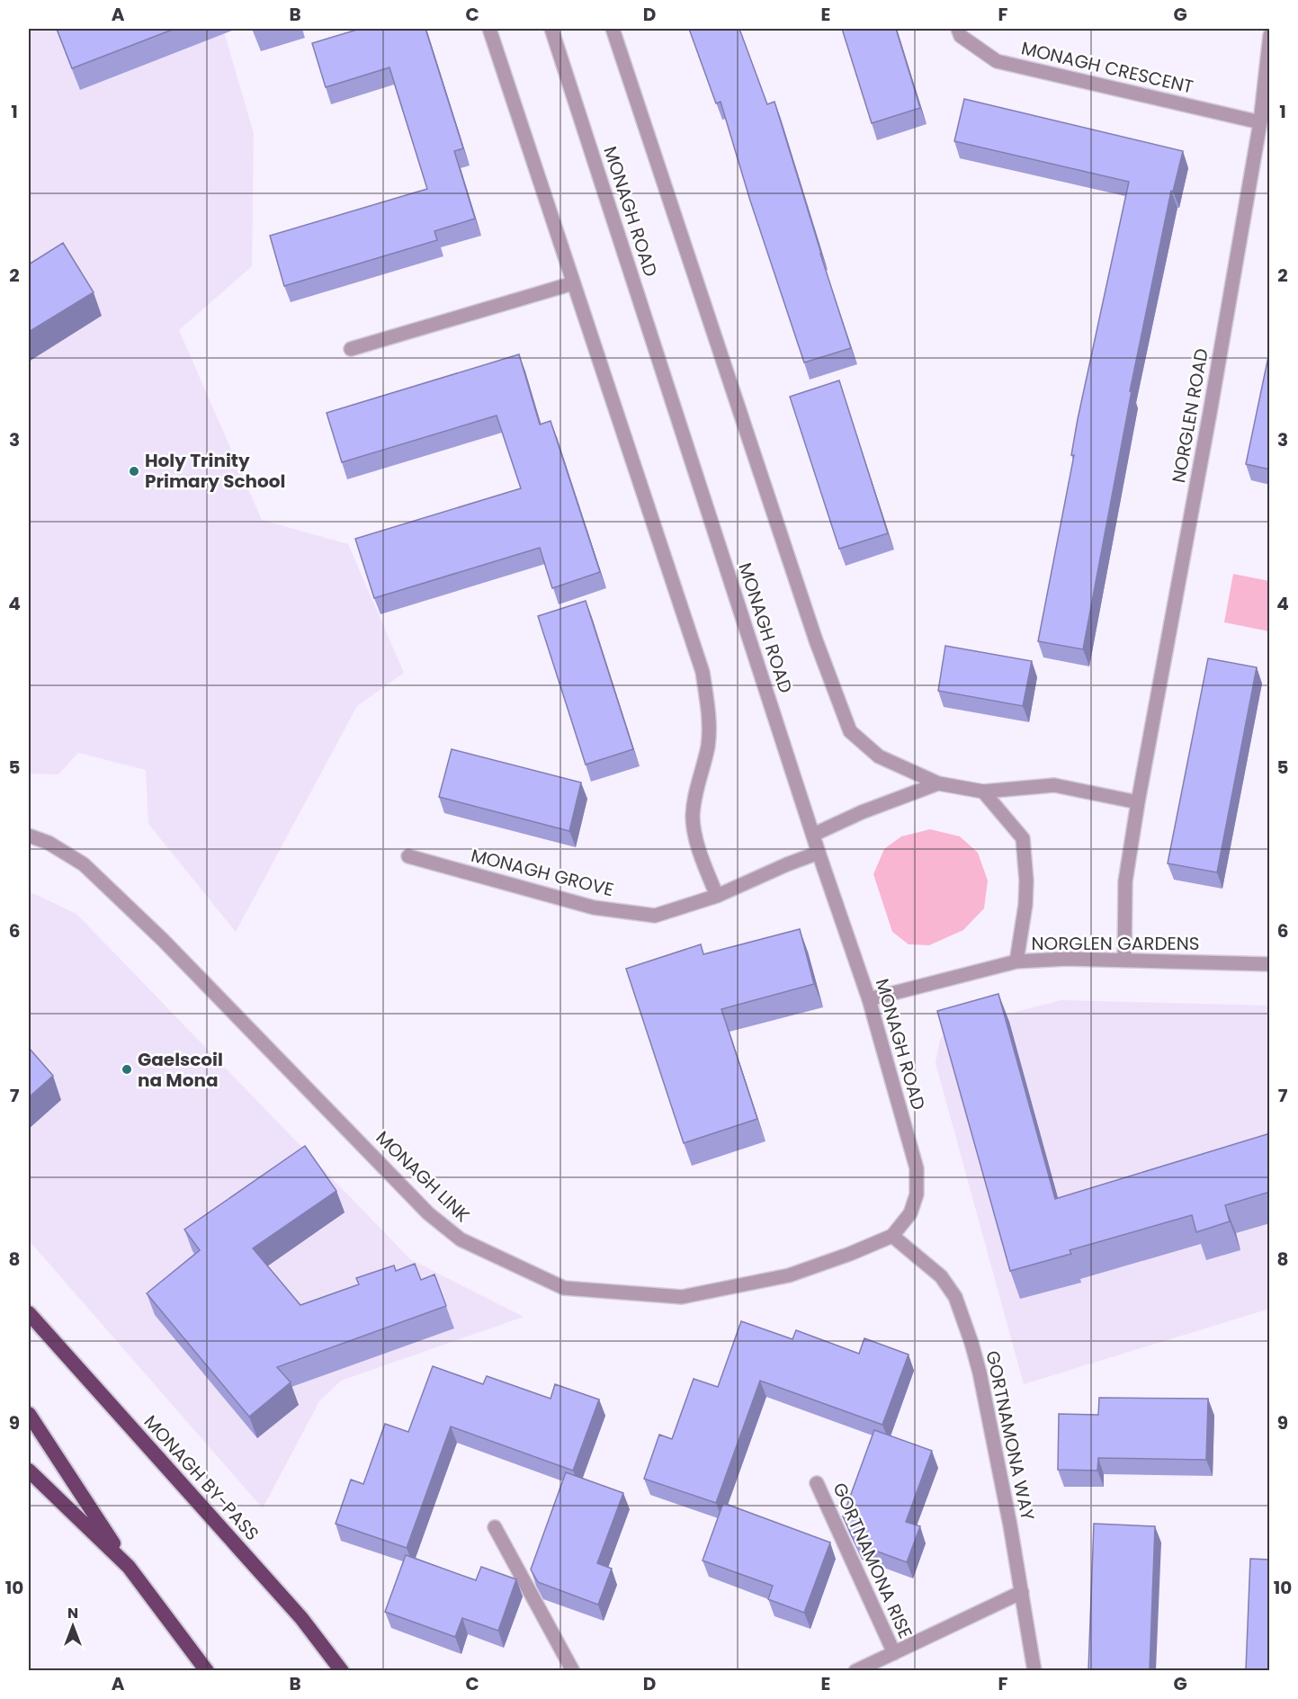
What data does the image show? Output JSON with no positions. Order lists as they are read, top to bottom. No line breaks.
{"streets":{"highway":["MONAGH BY-PASS"],"street":["MONAGH CRESCENT","MONAGH ROAD","NORGLEN ROAD","MONAGH GROVE","NORGLEN GARDENS","MONAGH LINK","GORTNAMONA WAY","GORTNAMONA RISE"]},"crossings":[["MONAGH CRESCENT","NORGLEN ROAD"],["MONAGH ROAD","MONAGH GROVE"],["MONAGH ROAD","NORGLEN GARDENS"],["MONAGH ROAD","MONAGH LINK"],["MONAGH ROAD","GORTNAMONA WAY"],["NORGLEN ROAD","NORGLEN GARDENS"],["MONAGH LINK","GORTNAMONA WAY"]],"places":["Holy Trinity Primary School","Gaelscoil na Mona"],"north":"top","grid":{"columns":["A","B","C","D","E","F","G"],"rows":["1","2","3","4","5","6","7","8","9","10"]}}
